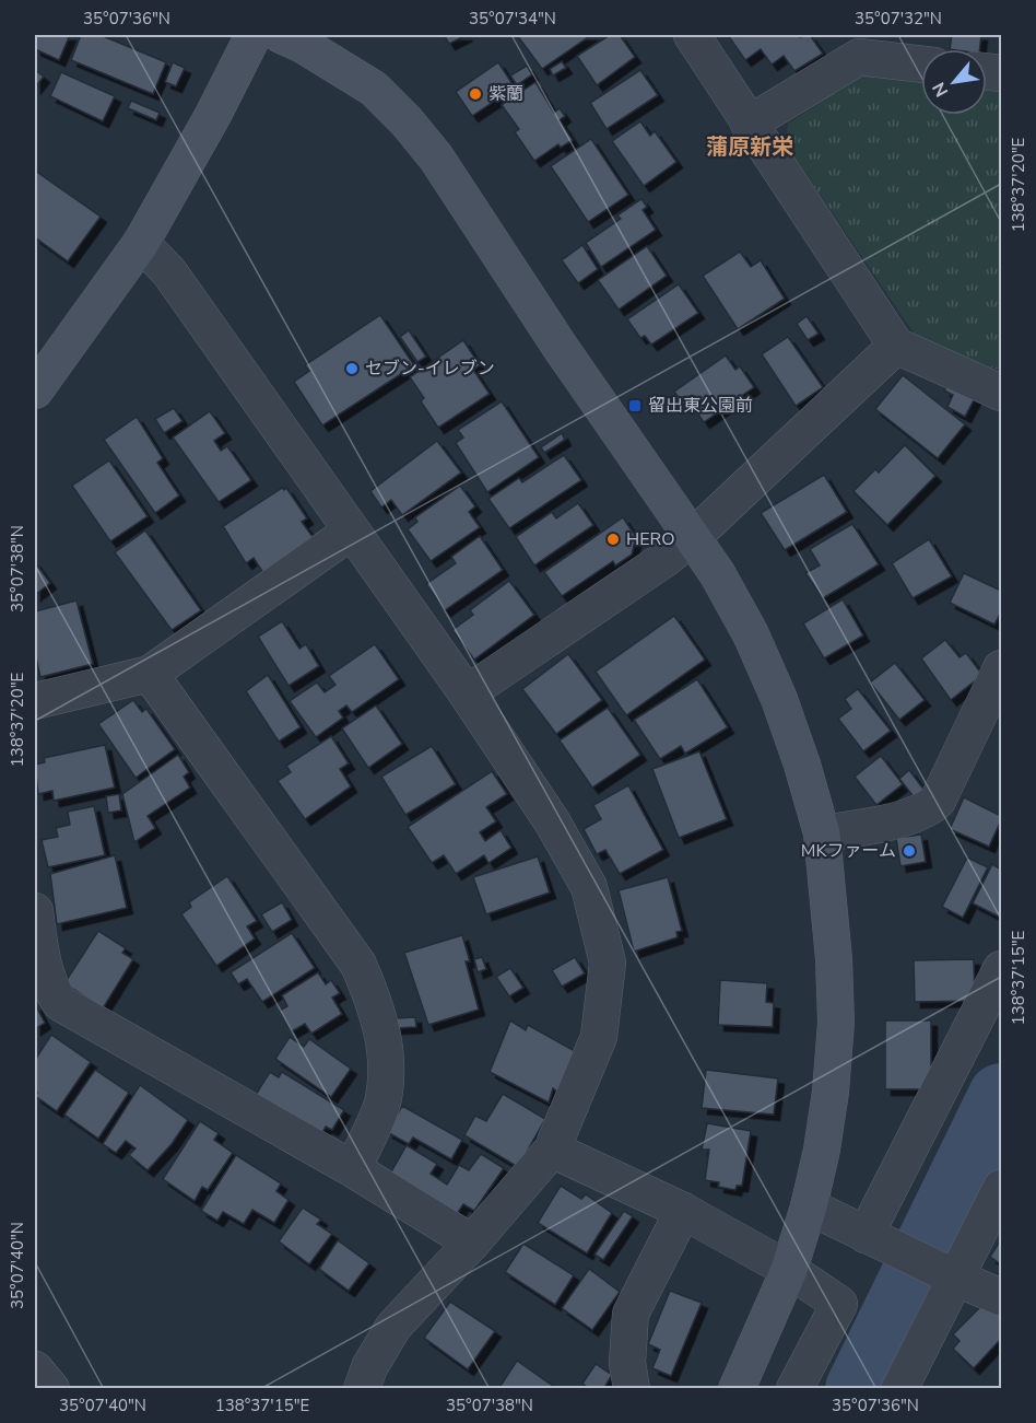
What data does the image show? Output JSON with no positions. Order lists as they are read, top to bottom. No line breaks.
{"districts":["蒲原新栄"],"places":{"other":["紫蘭","セブン-イレブン","HERO","MKファーム"],"transit":["留出東公園前"]},"north":"bottom left","coordinates":["35°07'36\"N","35°07'34\"N","35°07'32\"N","138°37'20\"E","35°07'38\"N","138°37'15\"E","35°07'40\"N"]}
